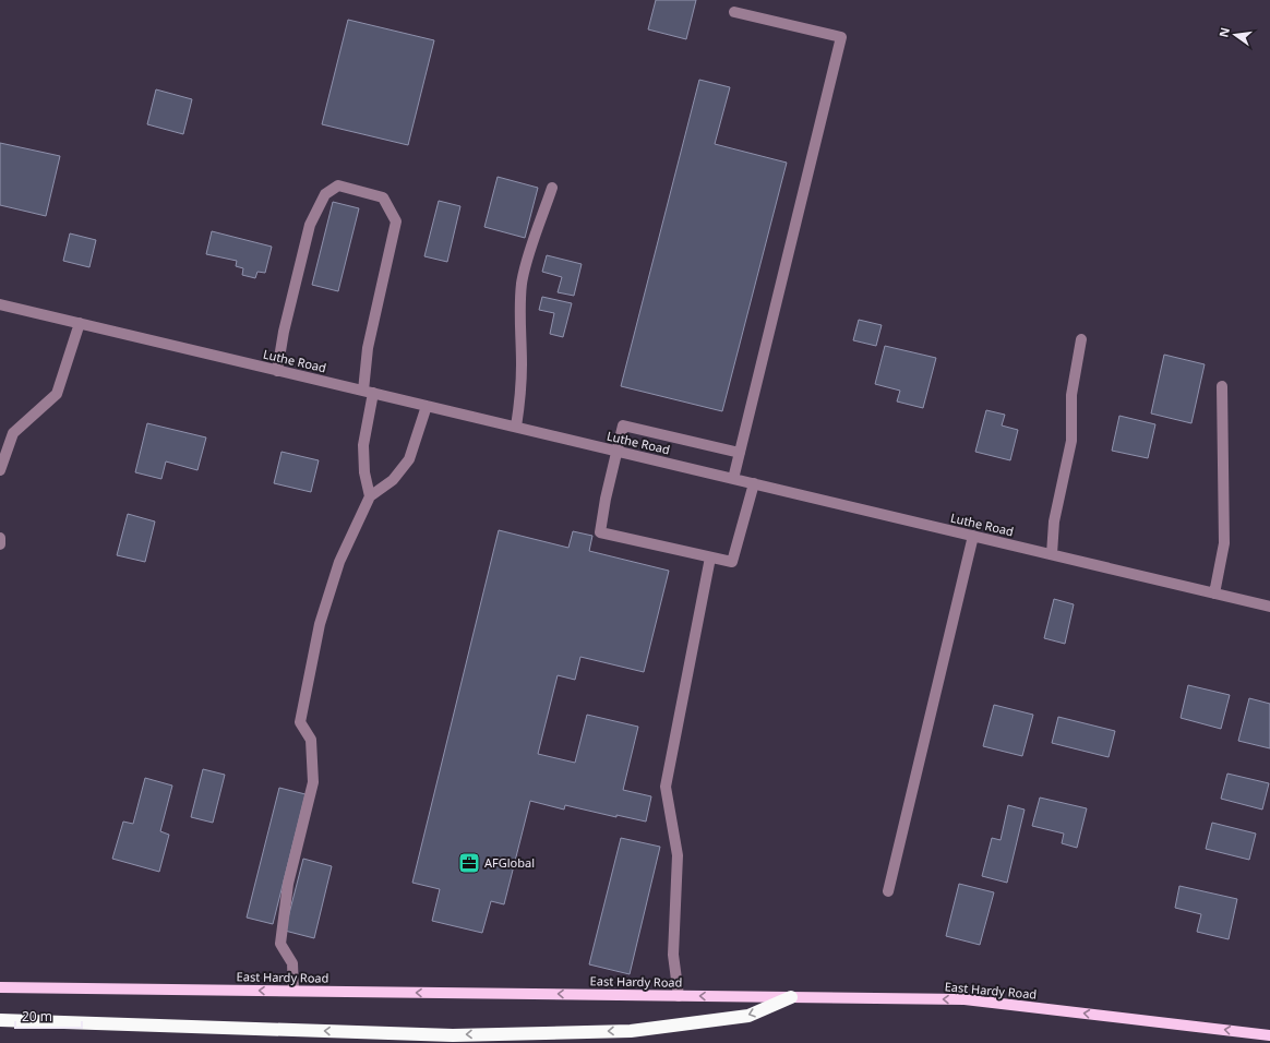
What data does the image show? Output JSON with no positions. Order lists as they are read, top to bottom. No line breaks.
{"streets":{"main road":["East Hardy Road"],"street":["Luthe Road"]},"one_way":["East Hardy Road"],"places":{"office":["AFGlobal"]},"scale_bar":"20 m","north":"left"}
